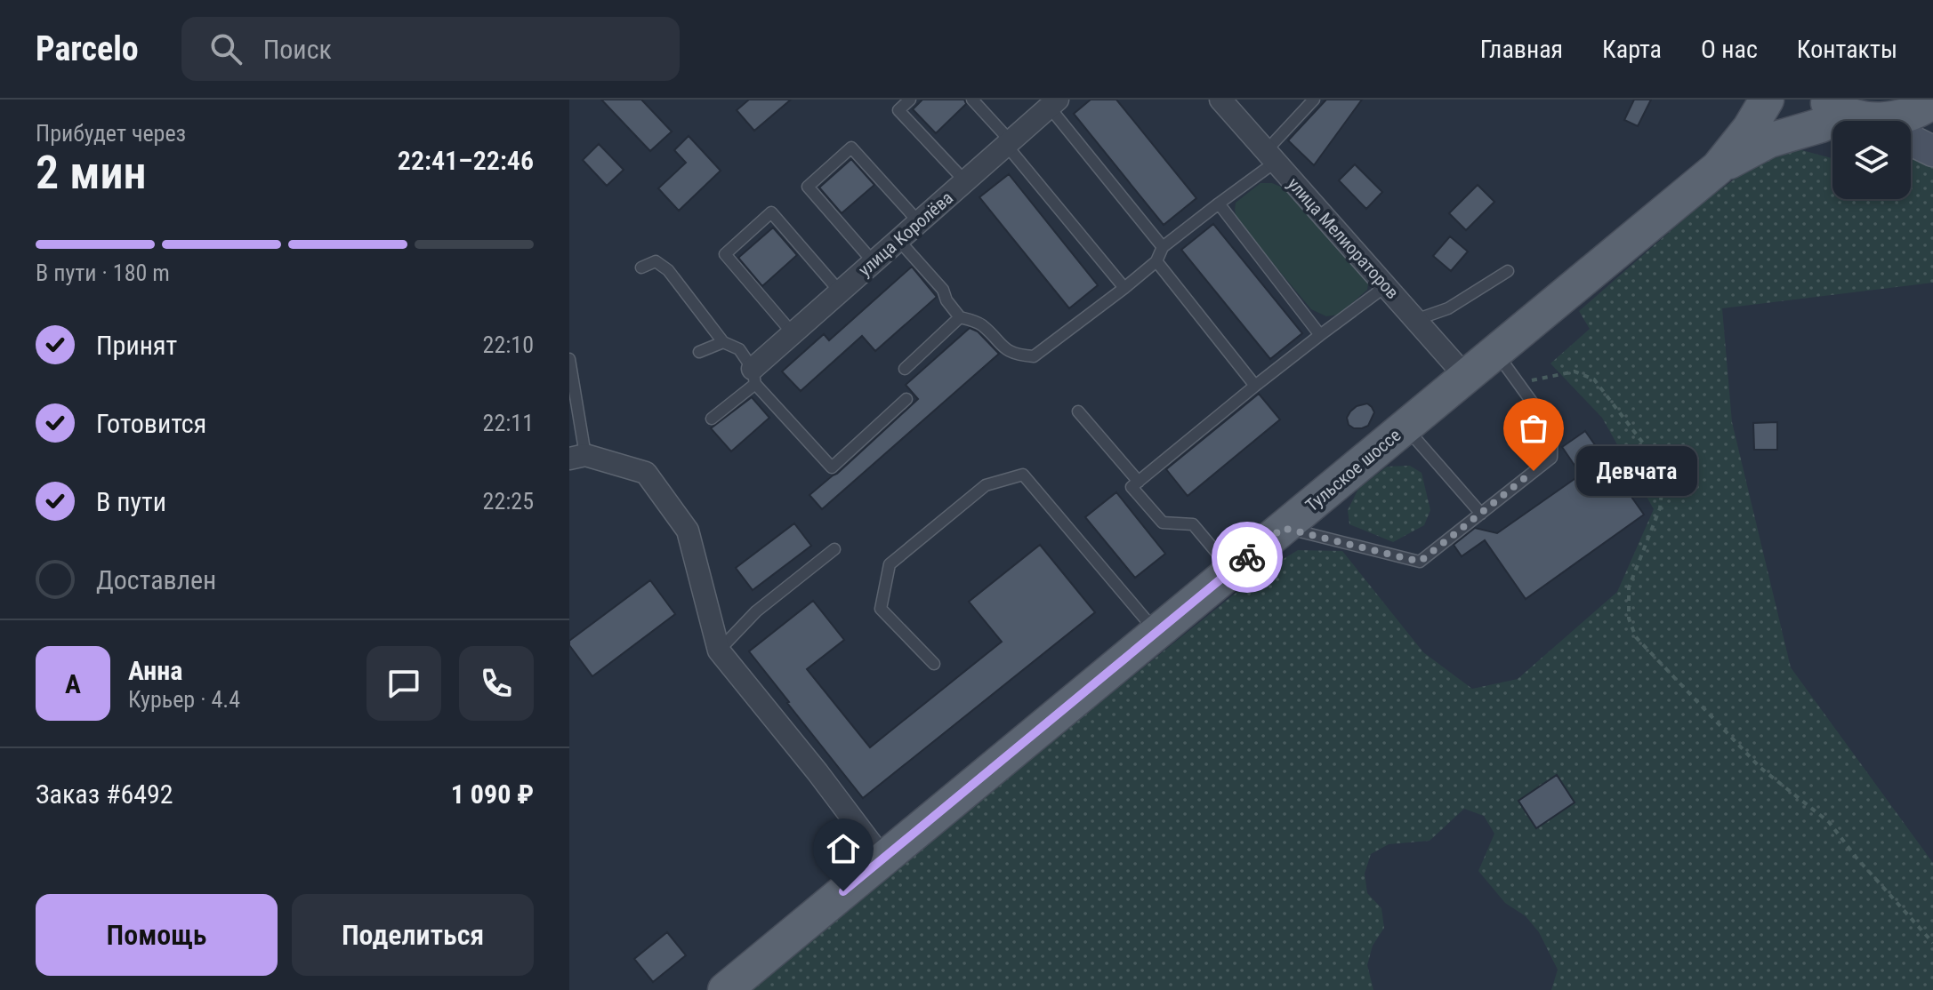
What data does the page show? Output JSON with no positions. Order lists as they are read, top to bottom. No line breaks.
{"streets":{"main road":["Тульское шоссе"],"street":["улица Королёва","улица Мелиораторов"]},"crossings":[["улица Мелиораторов","Тульское шоссе"]],"places":["Девчата"],"page":{"header":"Parcelo","search":"Поиск","nav":["Главная","Карта","О нас","Контакты"],"heading":["2 мин","Прибудет через","22:41–22:46"],"panel":["Анна","Курьер · 4.4","Заказ #6492","1 090 ₽"],"bar":"В пути · 180 m","list":[["Принят","22:10"],["Готовится","22:11"],["В пути","22:25"],"Доставлен"],"bubble":"Девчата","round":"А","buttons":["Помощь","Поделиться"]}}
